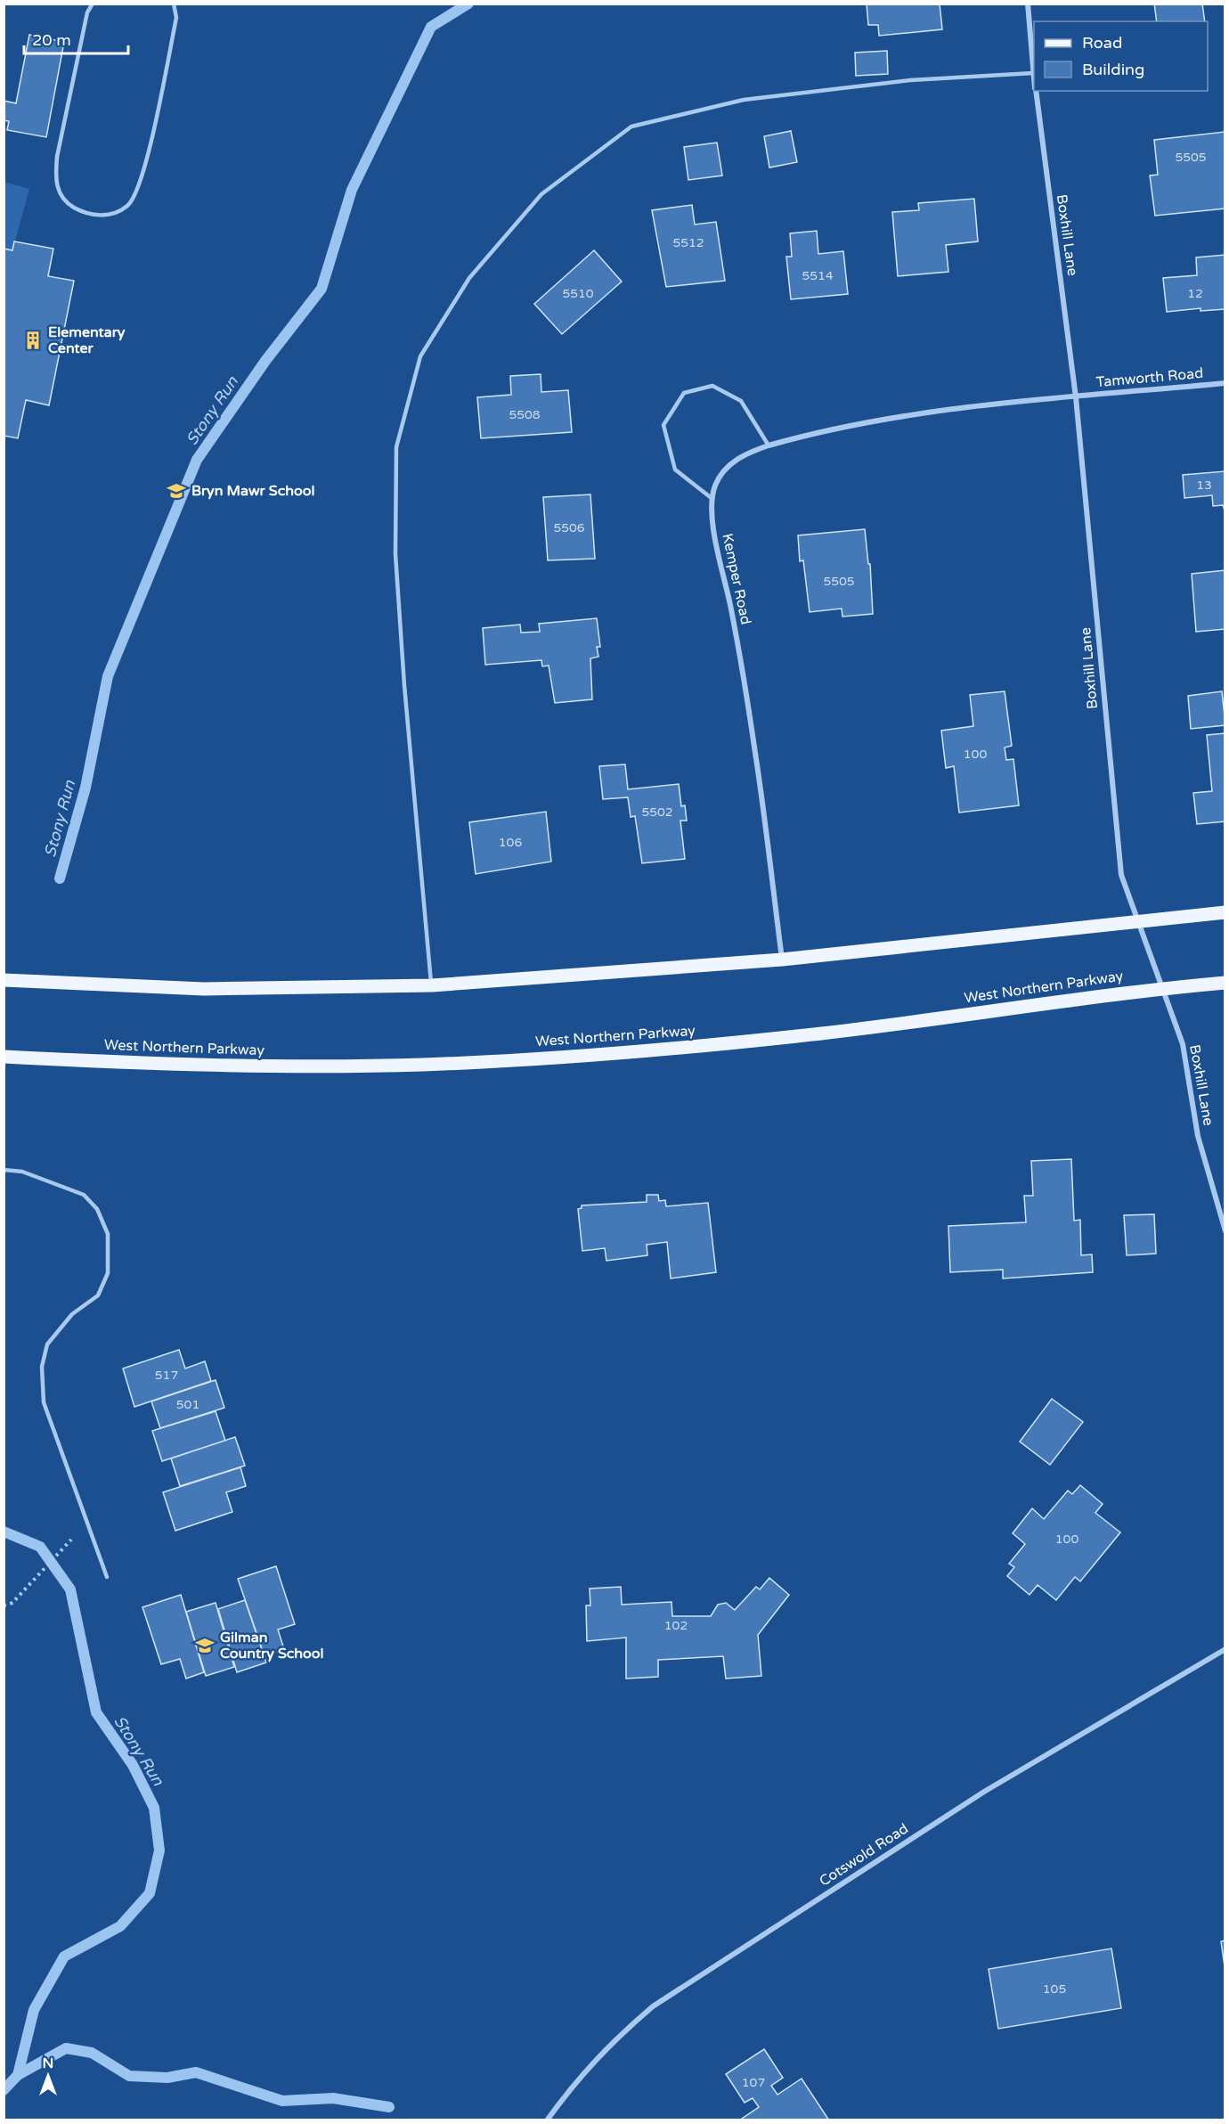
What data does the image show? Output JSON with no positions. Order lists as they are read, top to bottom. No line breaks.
{"streets":{"main road":["West Northern Parkway"],"street":["Boxhill Lane","Tamworth Road","Kemper Road","Cotswold Road"]},"crossings":[["Boxhill Lane","Tamworth Road"],["Boxhill Lane","Kemper Road"],["Boxhill Lane","West Northern Parkway"],["Tamworth Road","Kemper Road"]],"water":["Stony Run"],"places":{"building":["Elementary Center"],"school or university":["Bryn Mawr School","Gilman Country School"]},"house_numbers":["5505","5512","5514","5510","12","5508","13","5506","5505","100","5502","106","517","501","100","102","105","107"],"legend":["Road","Building"],"scale_bar":"20 m","north":"top"}
